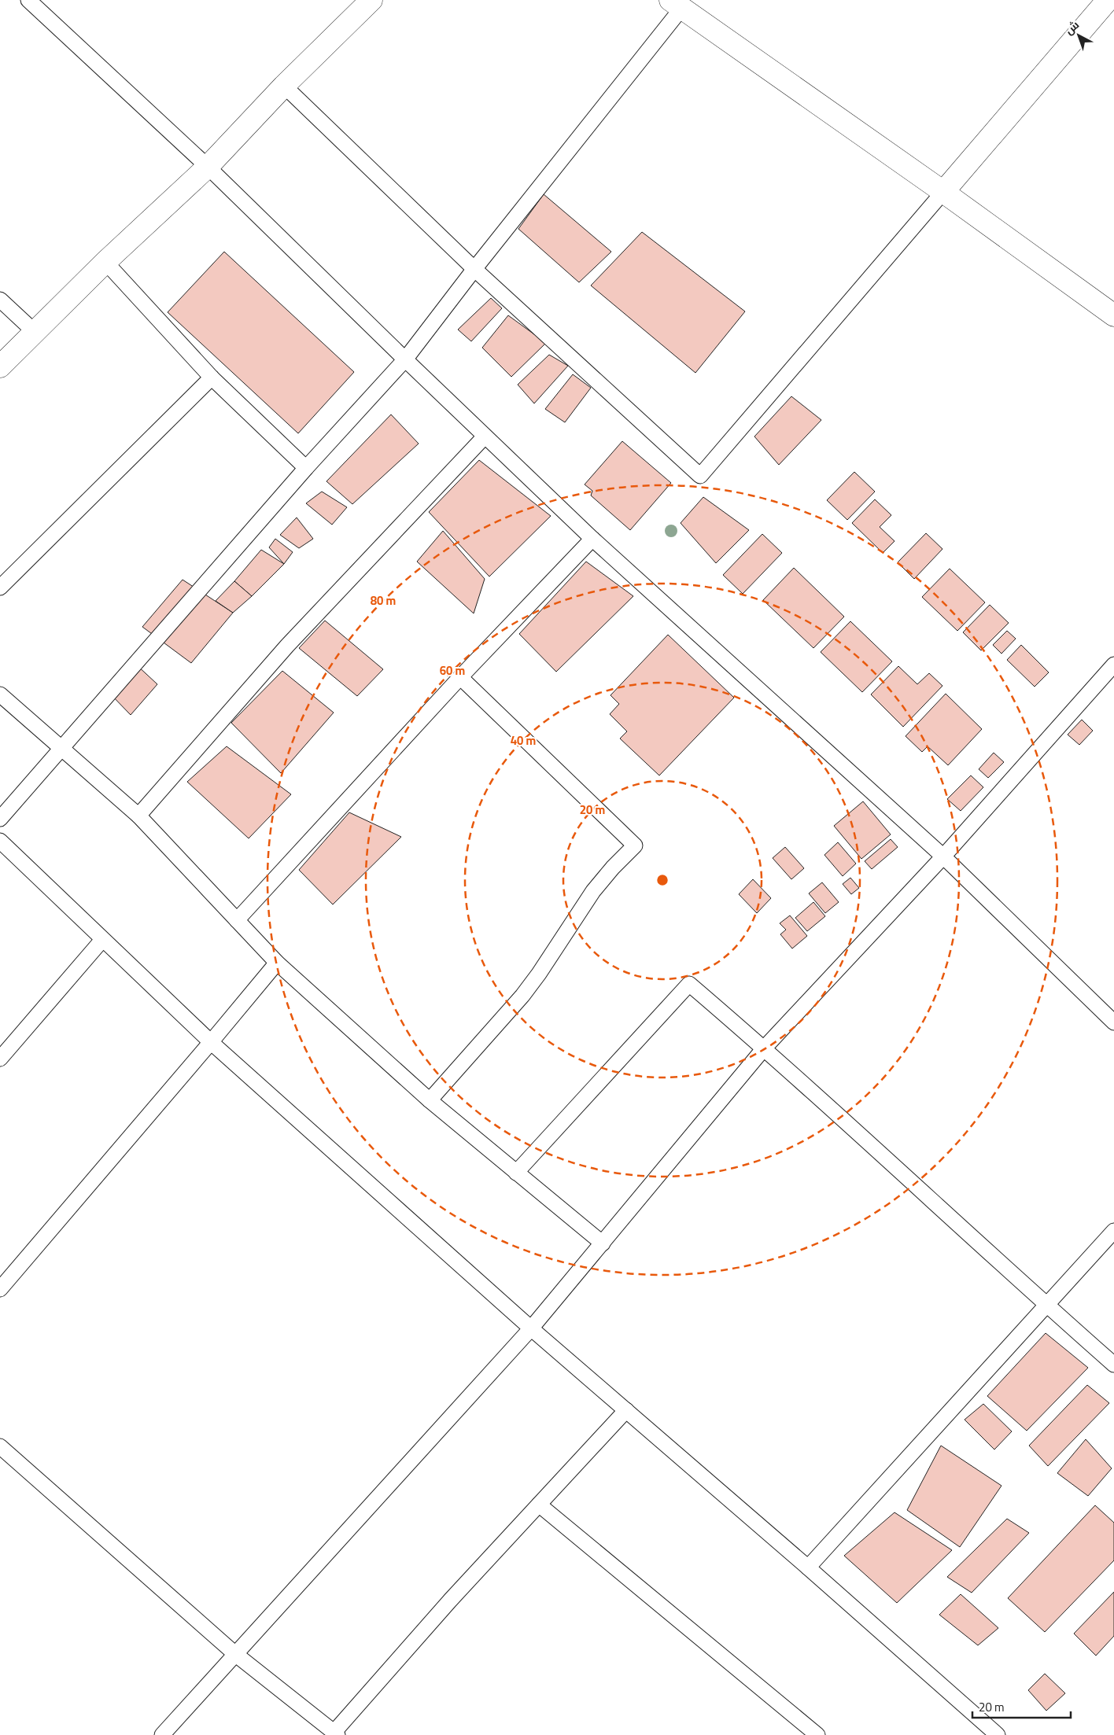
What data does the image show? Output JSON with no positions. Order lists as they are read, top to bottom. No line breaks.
{"scale_bar":"20 m","north":"top left","rings":["80 m","60 m","40 m","20 m"]}
